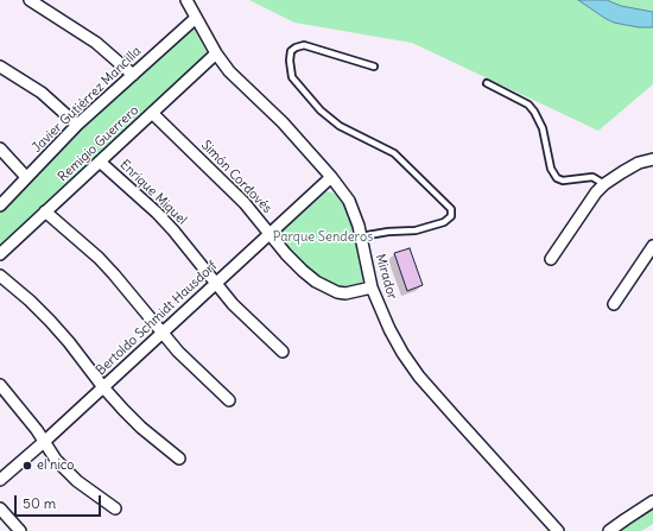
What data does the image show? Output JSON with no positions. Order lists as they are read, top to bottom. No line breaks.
{"streets":{"street":["Javier Gutiérrez Mancilla","Remigio Guerrero","Simón Cordovés","Enrique Miquel","Mirador","Bertoldo Schmidt Hausdorf"]},"crossings":[["Javier Gutiérrez Mancilla","Mirador"],["Remigio Guerrero","Simón Cordovés"],["Remigio Guerrero","Enrique Miquel"],["Remigio Guerrero","Mirador"],["Simón Cordovés","Mirador"],["Simón Cordovés","Bertoldo Schmidt Hausdorf"],["Enrique Miquel","Bertoldo Schmidt Hausdorf"],["Mirador","Bertoldo Schmidt Hausdorf"]],"parks":["Parque Senderos"],"places":["el nico"],"scale_bar":"50 m"}
